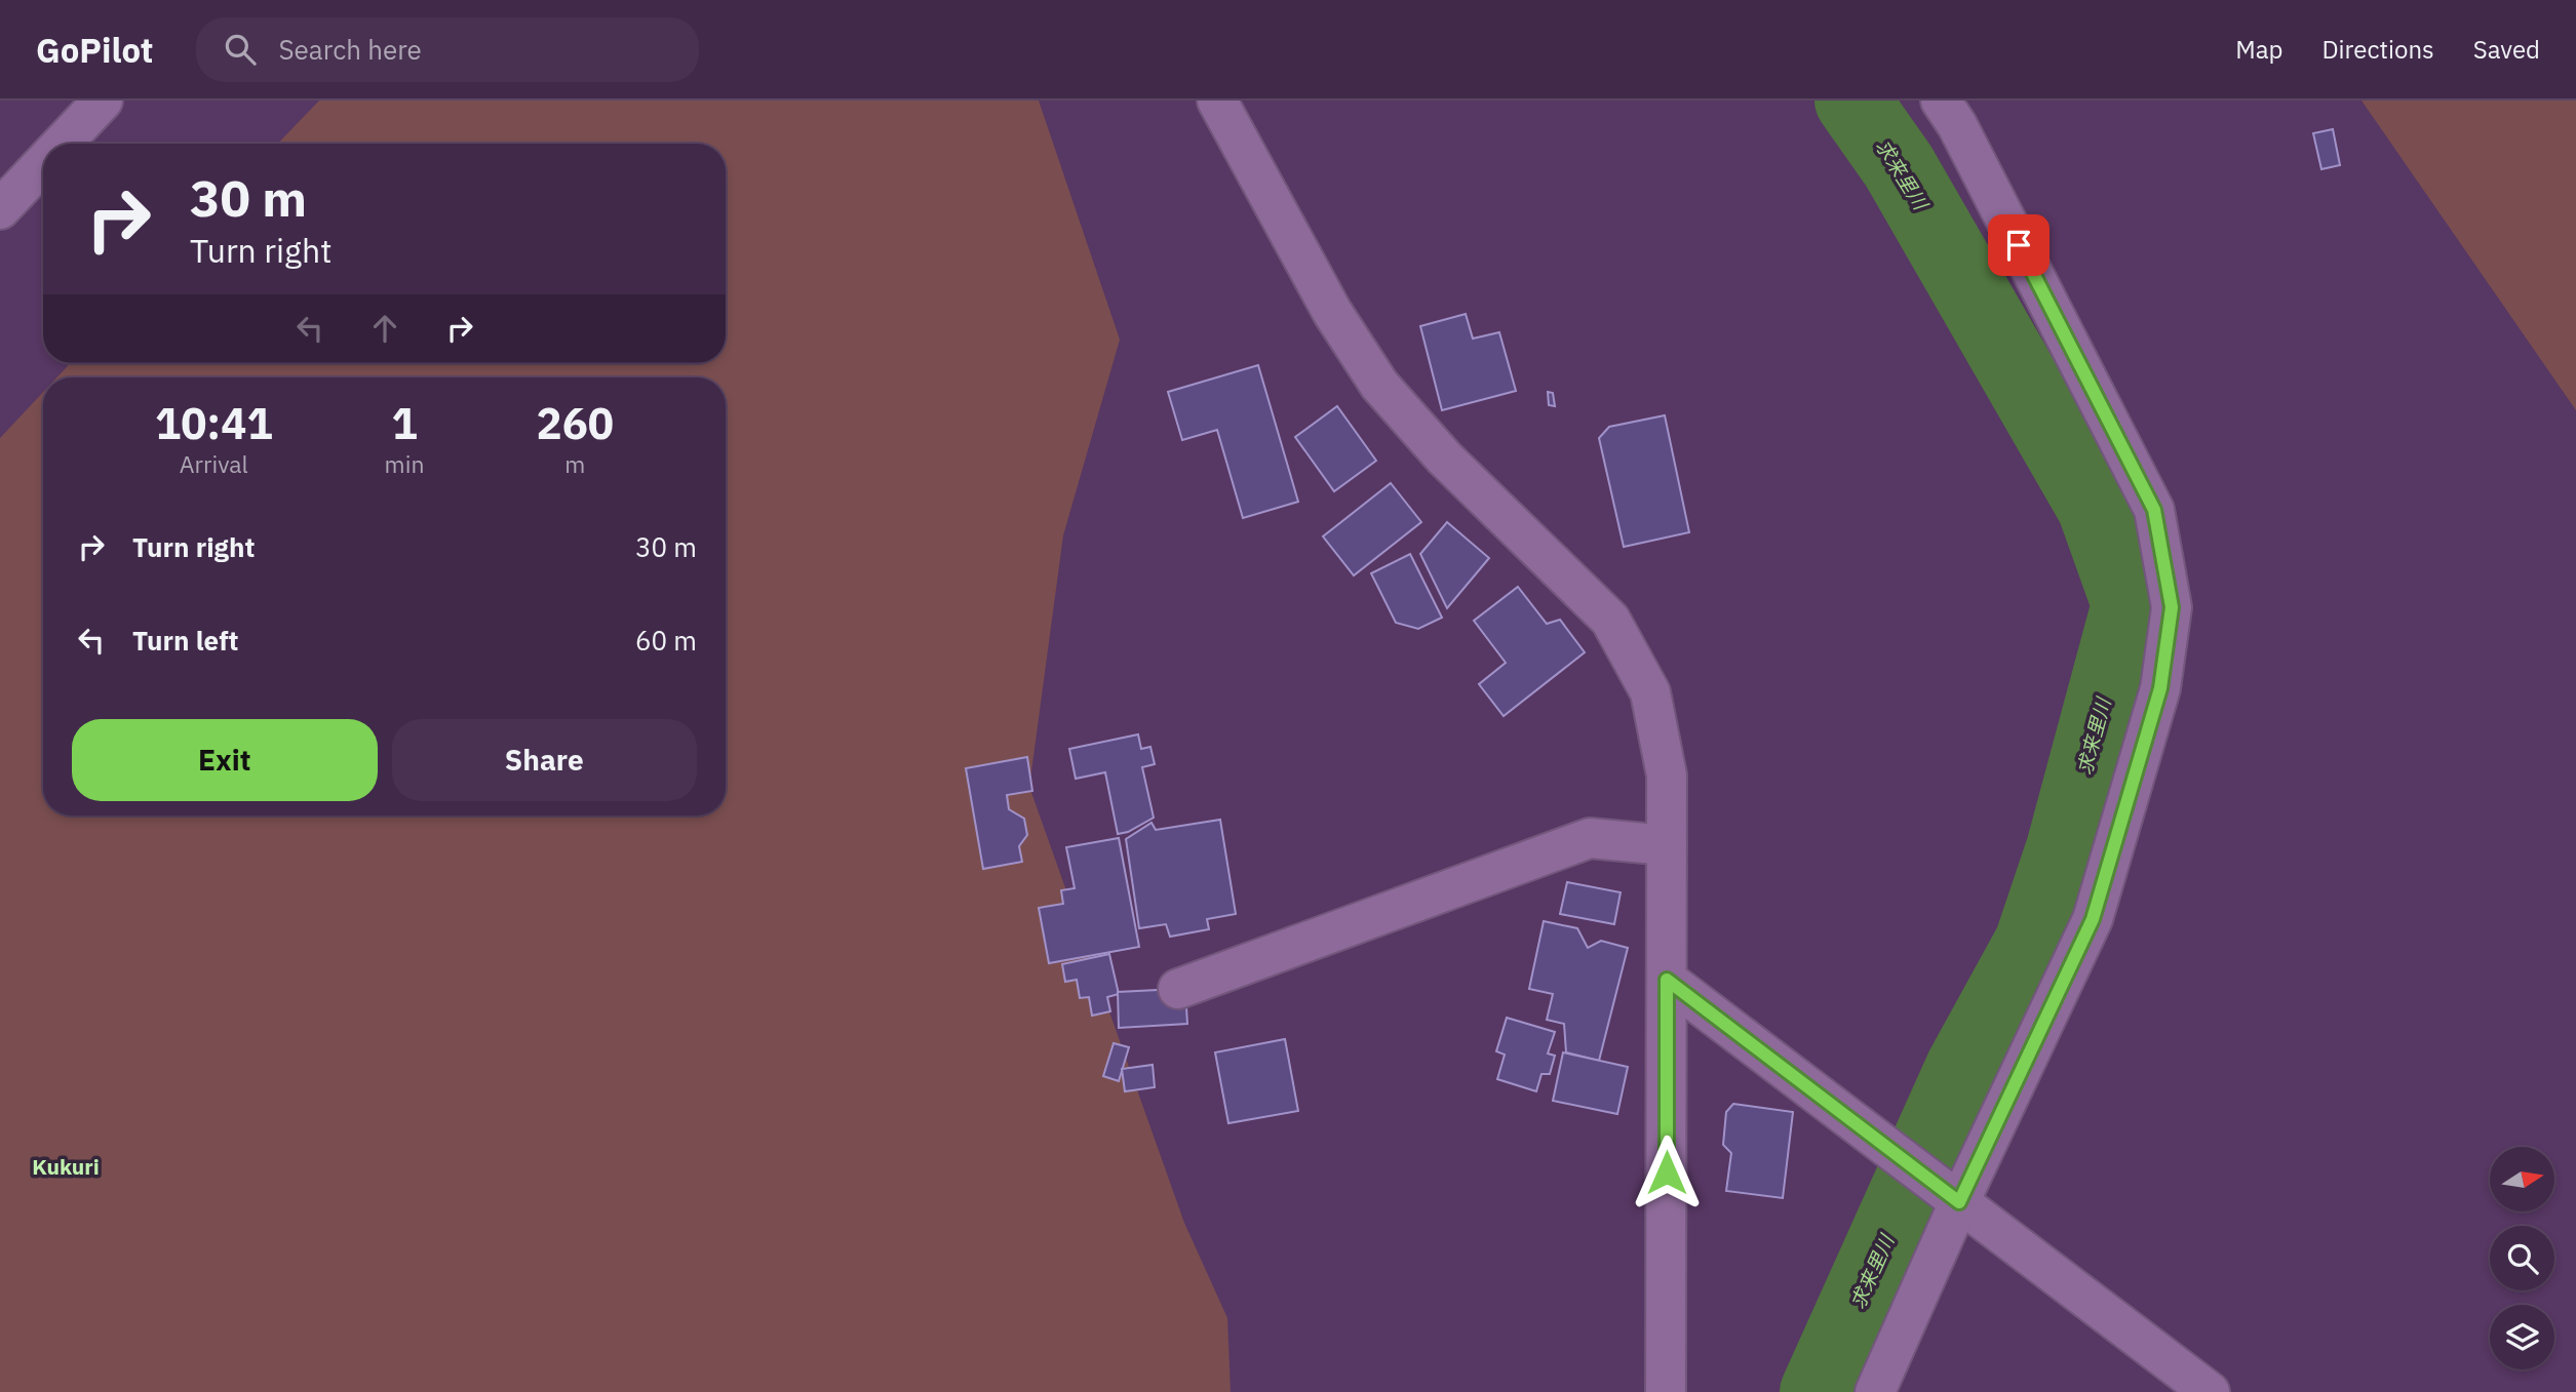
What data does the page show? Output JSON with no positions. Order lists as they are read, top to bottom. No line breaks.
{"districts":["Kukuri"],"water":["求来里川"],"north":"right","page":{"header":"GoPilot","search":"Search here","nav":["Map","Directions","Saved"],"turn":["30 m","Turn right"],"eta":["10:41","Arrival","1","min","260","m"],"list":[{"name":"Turn right","value":"30 m"},{"name":"Turn left","value":"60 m"}],"buttons":["Exit","Share"]}}
